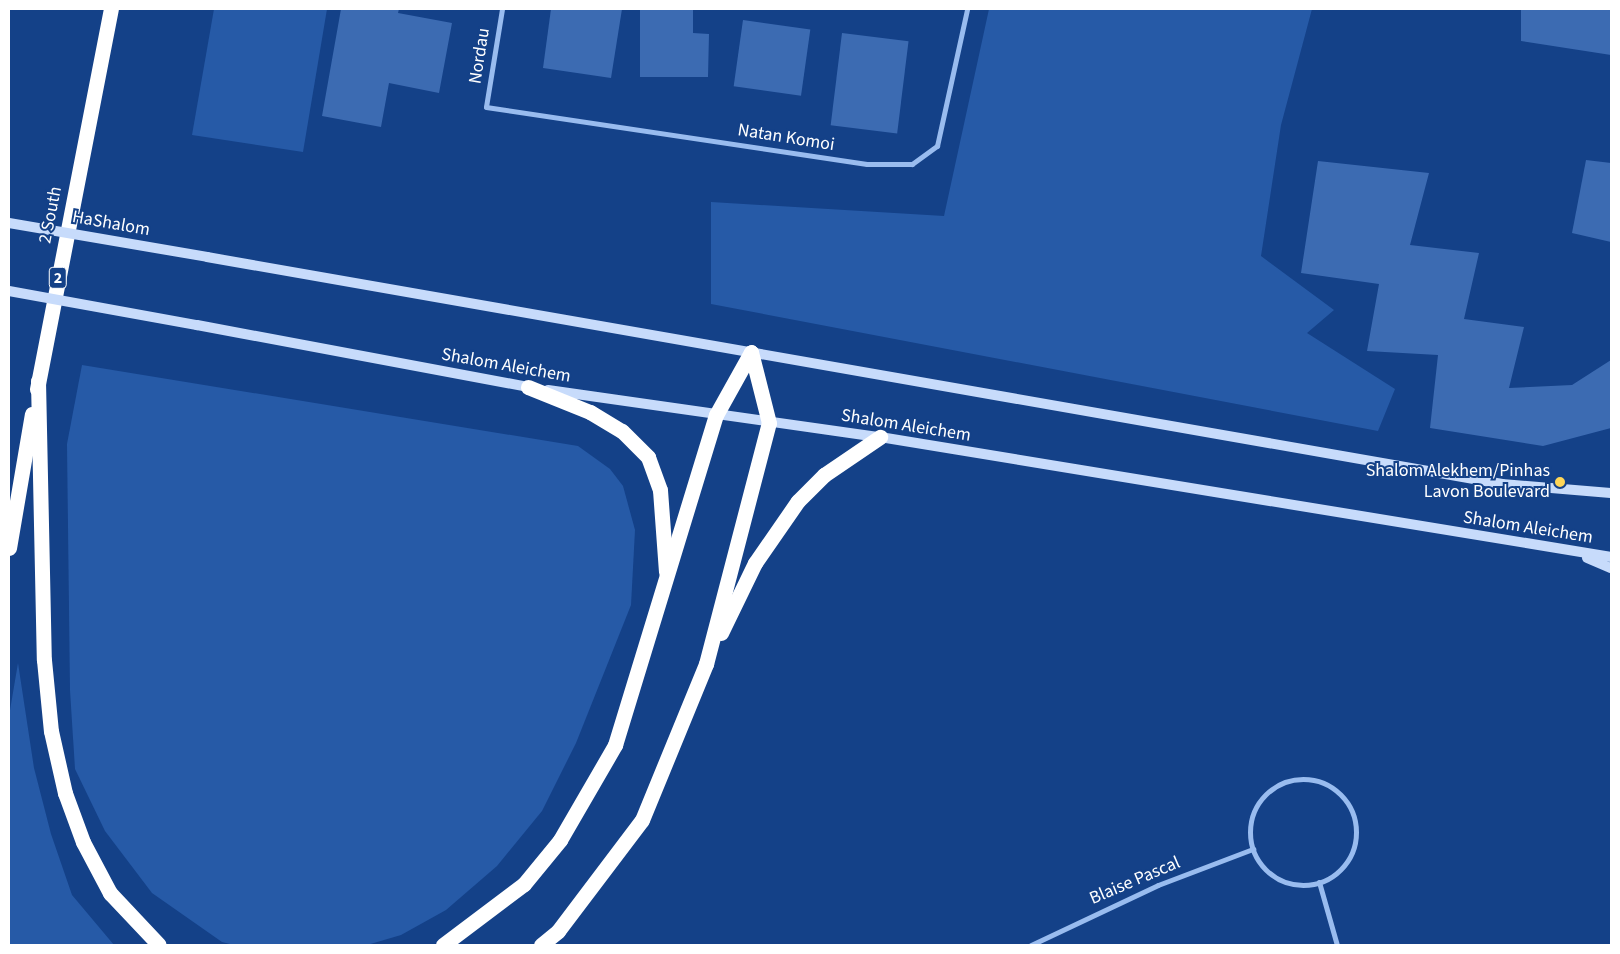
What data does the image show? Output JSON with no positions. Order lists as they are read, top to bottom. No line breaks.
{"streets":{"highway":["2 South","2"],"main road":["HaShalom","Shalom Aleichem"],"street":["Nordau","Natan Komoi","Blaise Pascal"]},"crossings":[["Nordau","Natan Komoi"]],"places":["Shalom Alekhem/Pinhas Lavon Boulevard"]}
